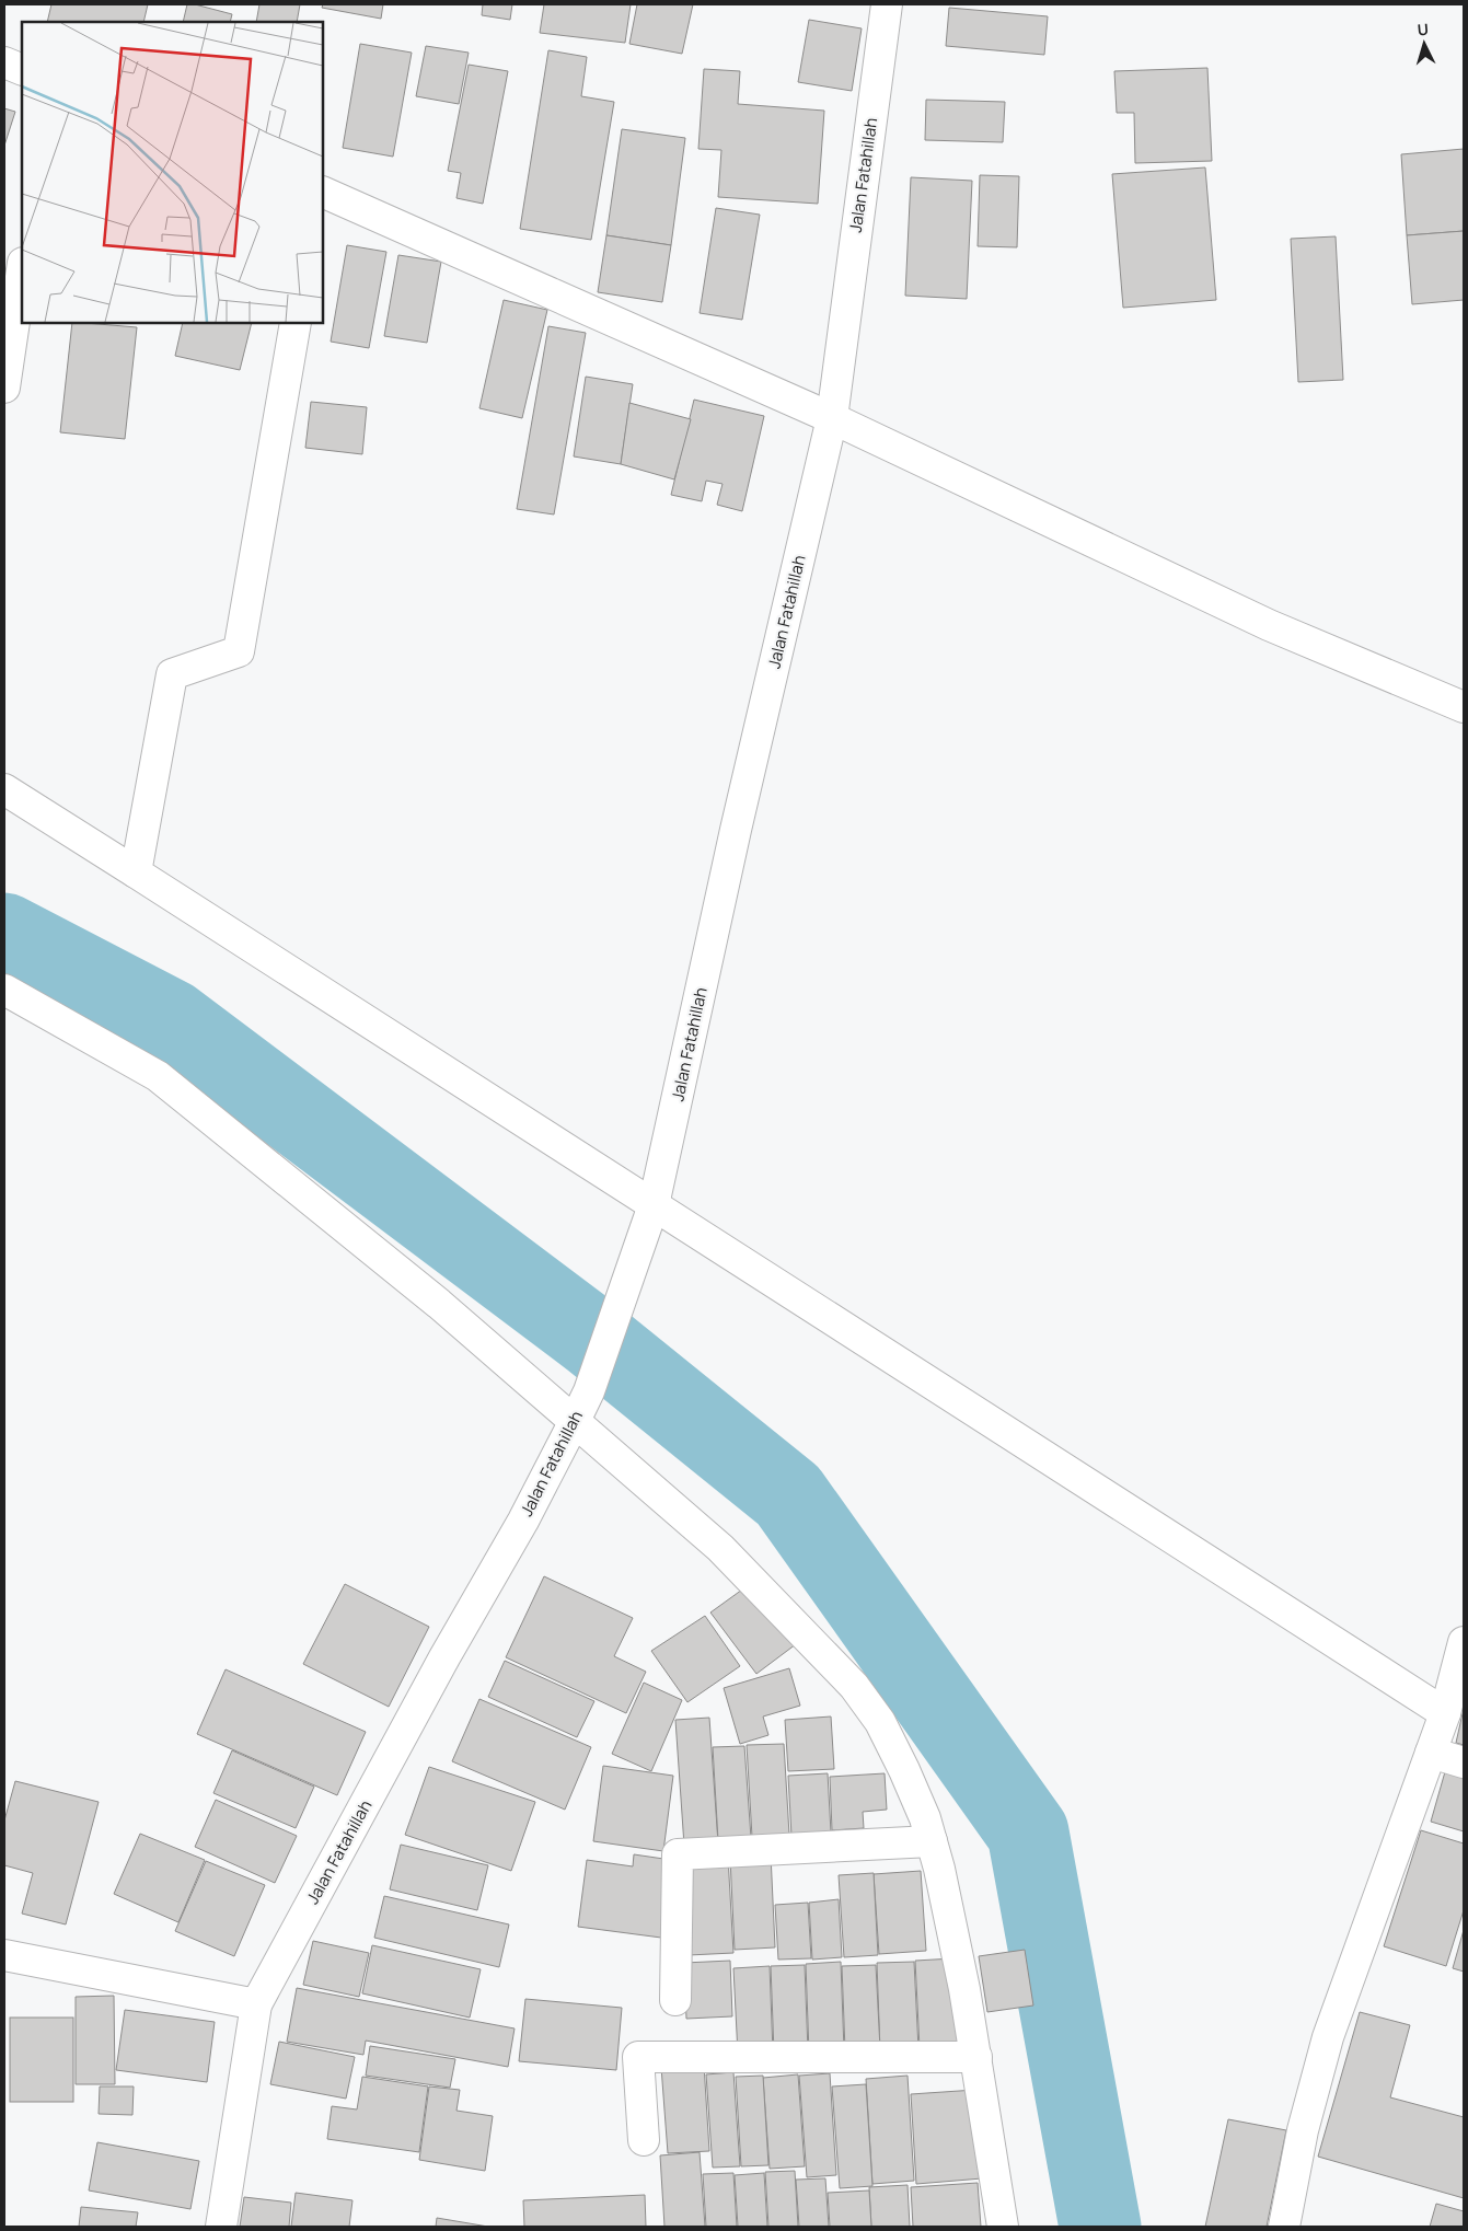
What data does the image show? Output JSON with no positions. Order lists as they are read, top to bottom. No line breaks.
{"streets":{"street":["Jalan Fatahillah"]},"north":"top"}
